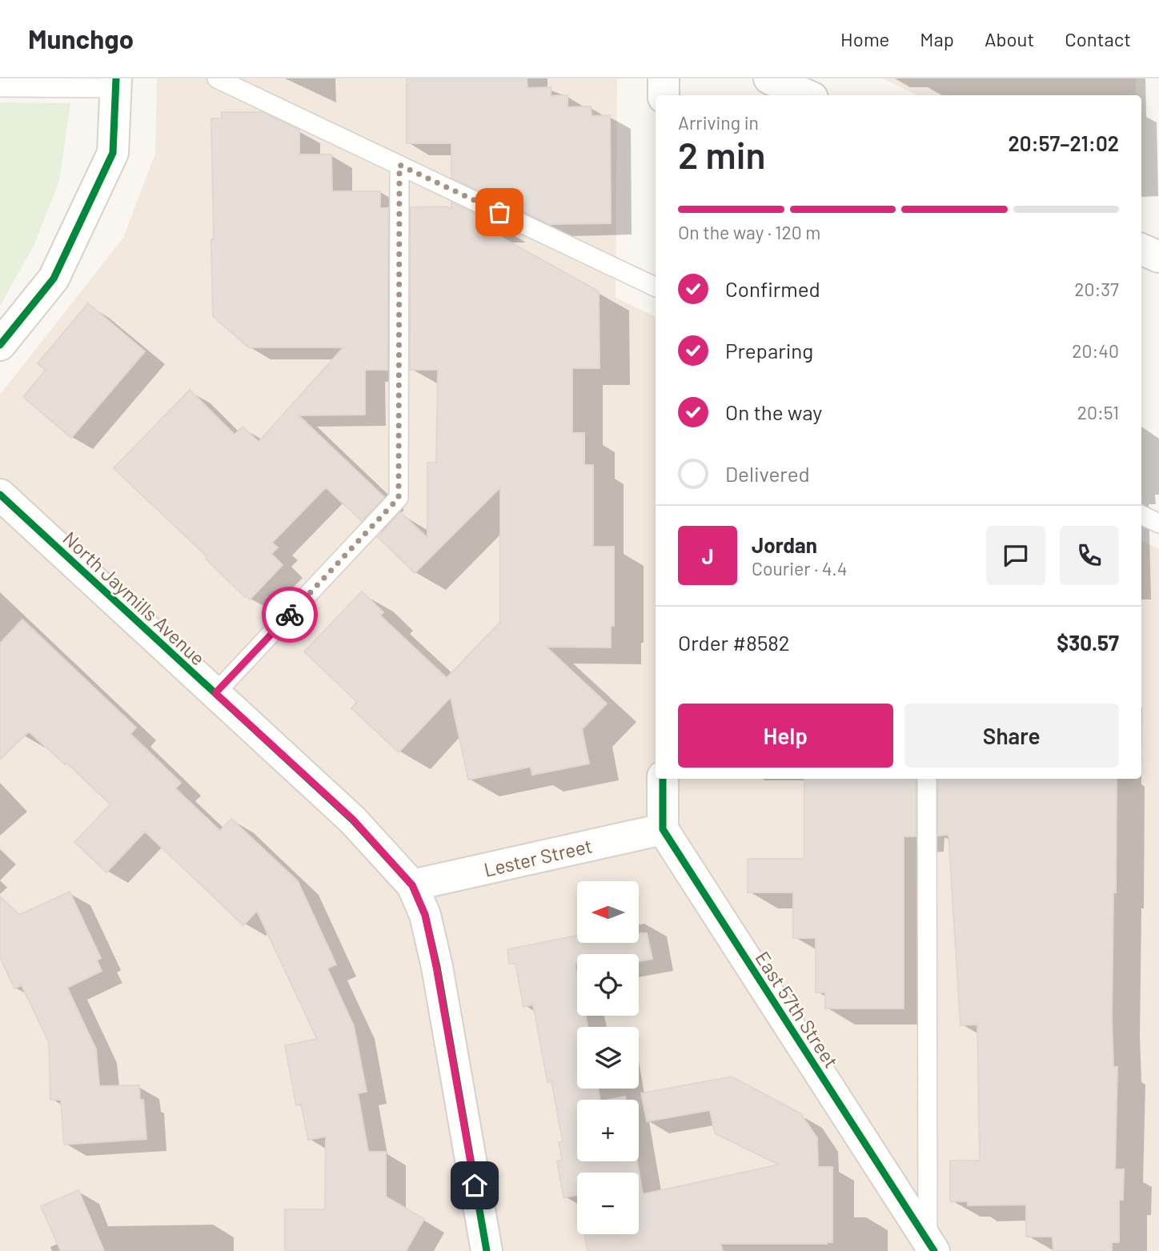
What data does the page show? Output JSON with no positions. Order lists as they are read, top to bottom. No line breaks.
{"streets":{"street":["North Jaymills Avenue","Lester Street","East 57th Street"]},"crossings":[["North Jaymills Avenue","Lester Street"],["Lester Street","East 57th Street"]],"north":"left","page":{"header":"Munchgo","nav":["Home","Map","About","Contact"],"heading":["2 min","Arriving in","20:57–21:02"],"panel":["Jordan","Courier · 4.4","Order #8582","$30.57"],"bar":"On the way · 120 m","list":[["Confirmed","20:37"],["Preparing","20:40"],["On the way","20:51"],"Delivered"],"round":"J","buttons":["Help","Share"],"map_buttons":["+","−"]}}
